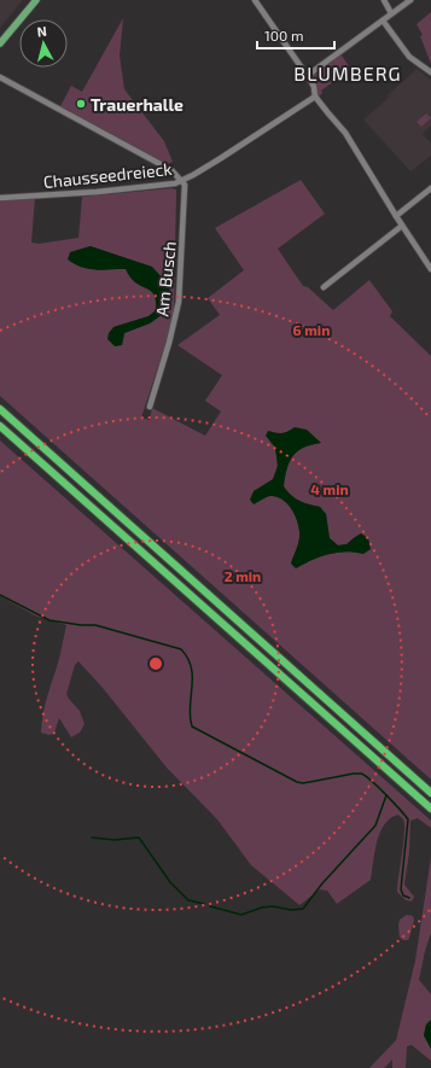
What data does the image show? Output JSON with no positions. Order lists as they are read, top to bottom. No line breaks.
{"streets":{"street":["Chausseedreieck","Am Busch"]},"crossings":[["Chausseedreieck","Am Busch"]],"districts":["BLUMBERG"],"places":["Trauerhalle"],"scale_bar":"100 m","north":"top","rings":["6 min","4 min","2 min"]}
